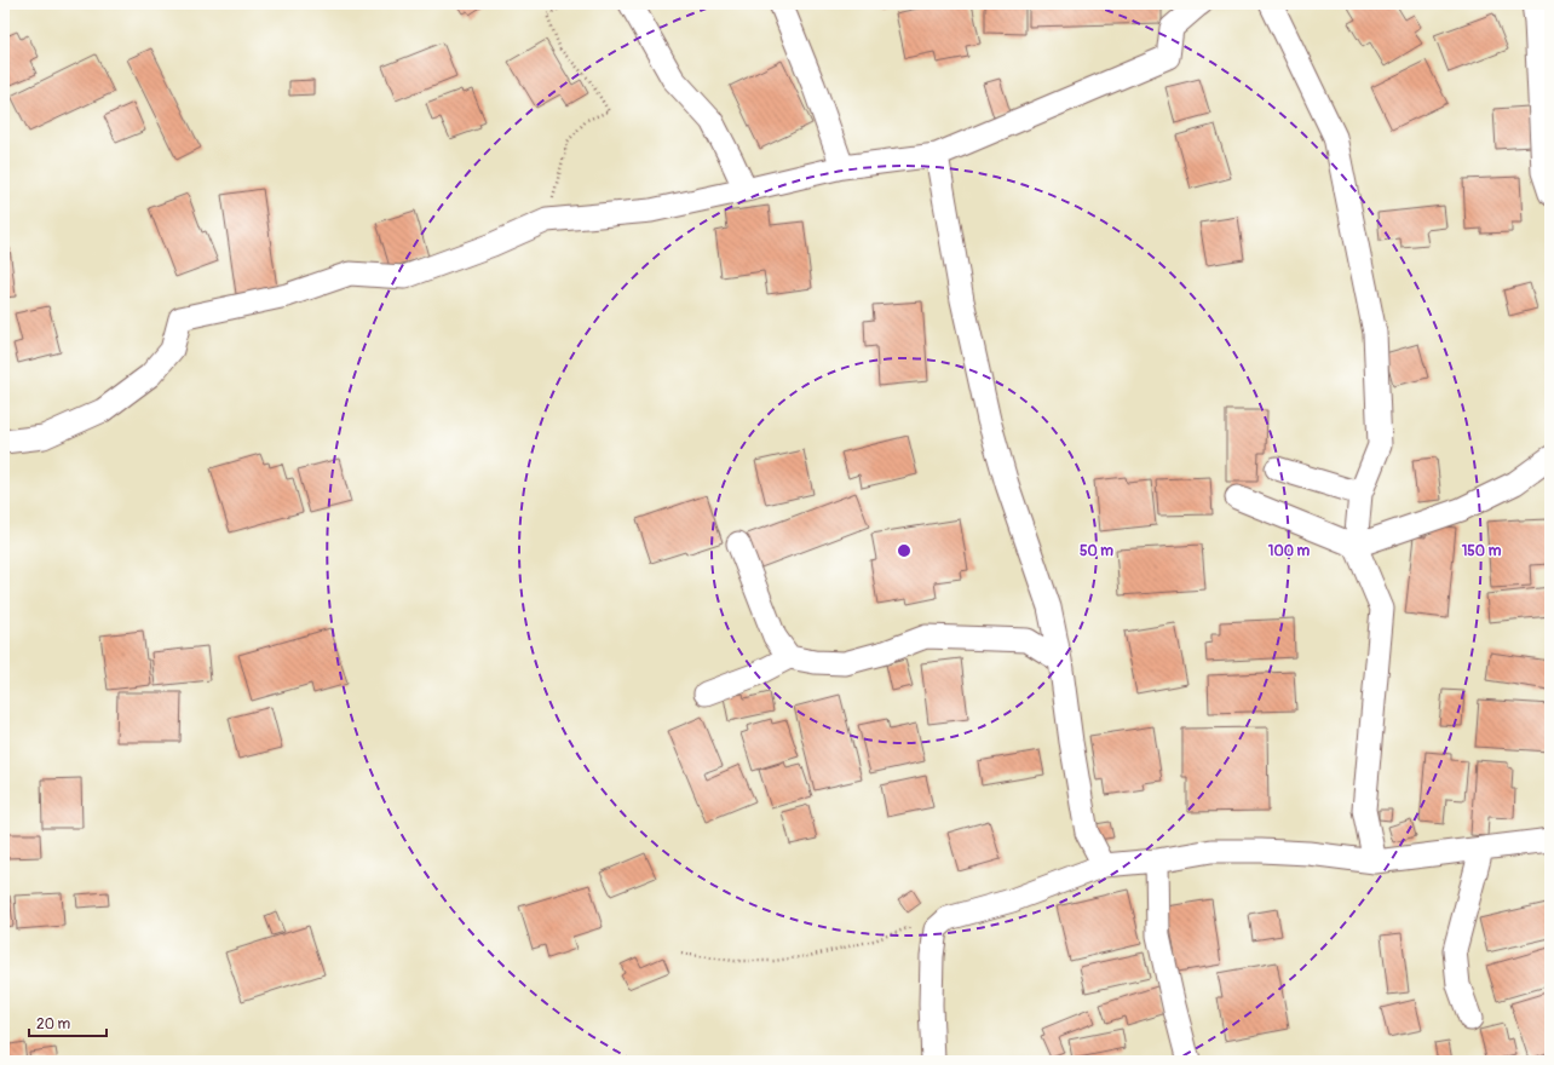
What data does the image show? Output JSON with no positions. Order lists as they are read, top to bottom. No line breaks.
{"scale_bar":"20 m","rings":["50 m","100 m","150 m"]}
